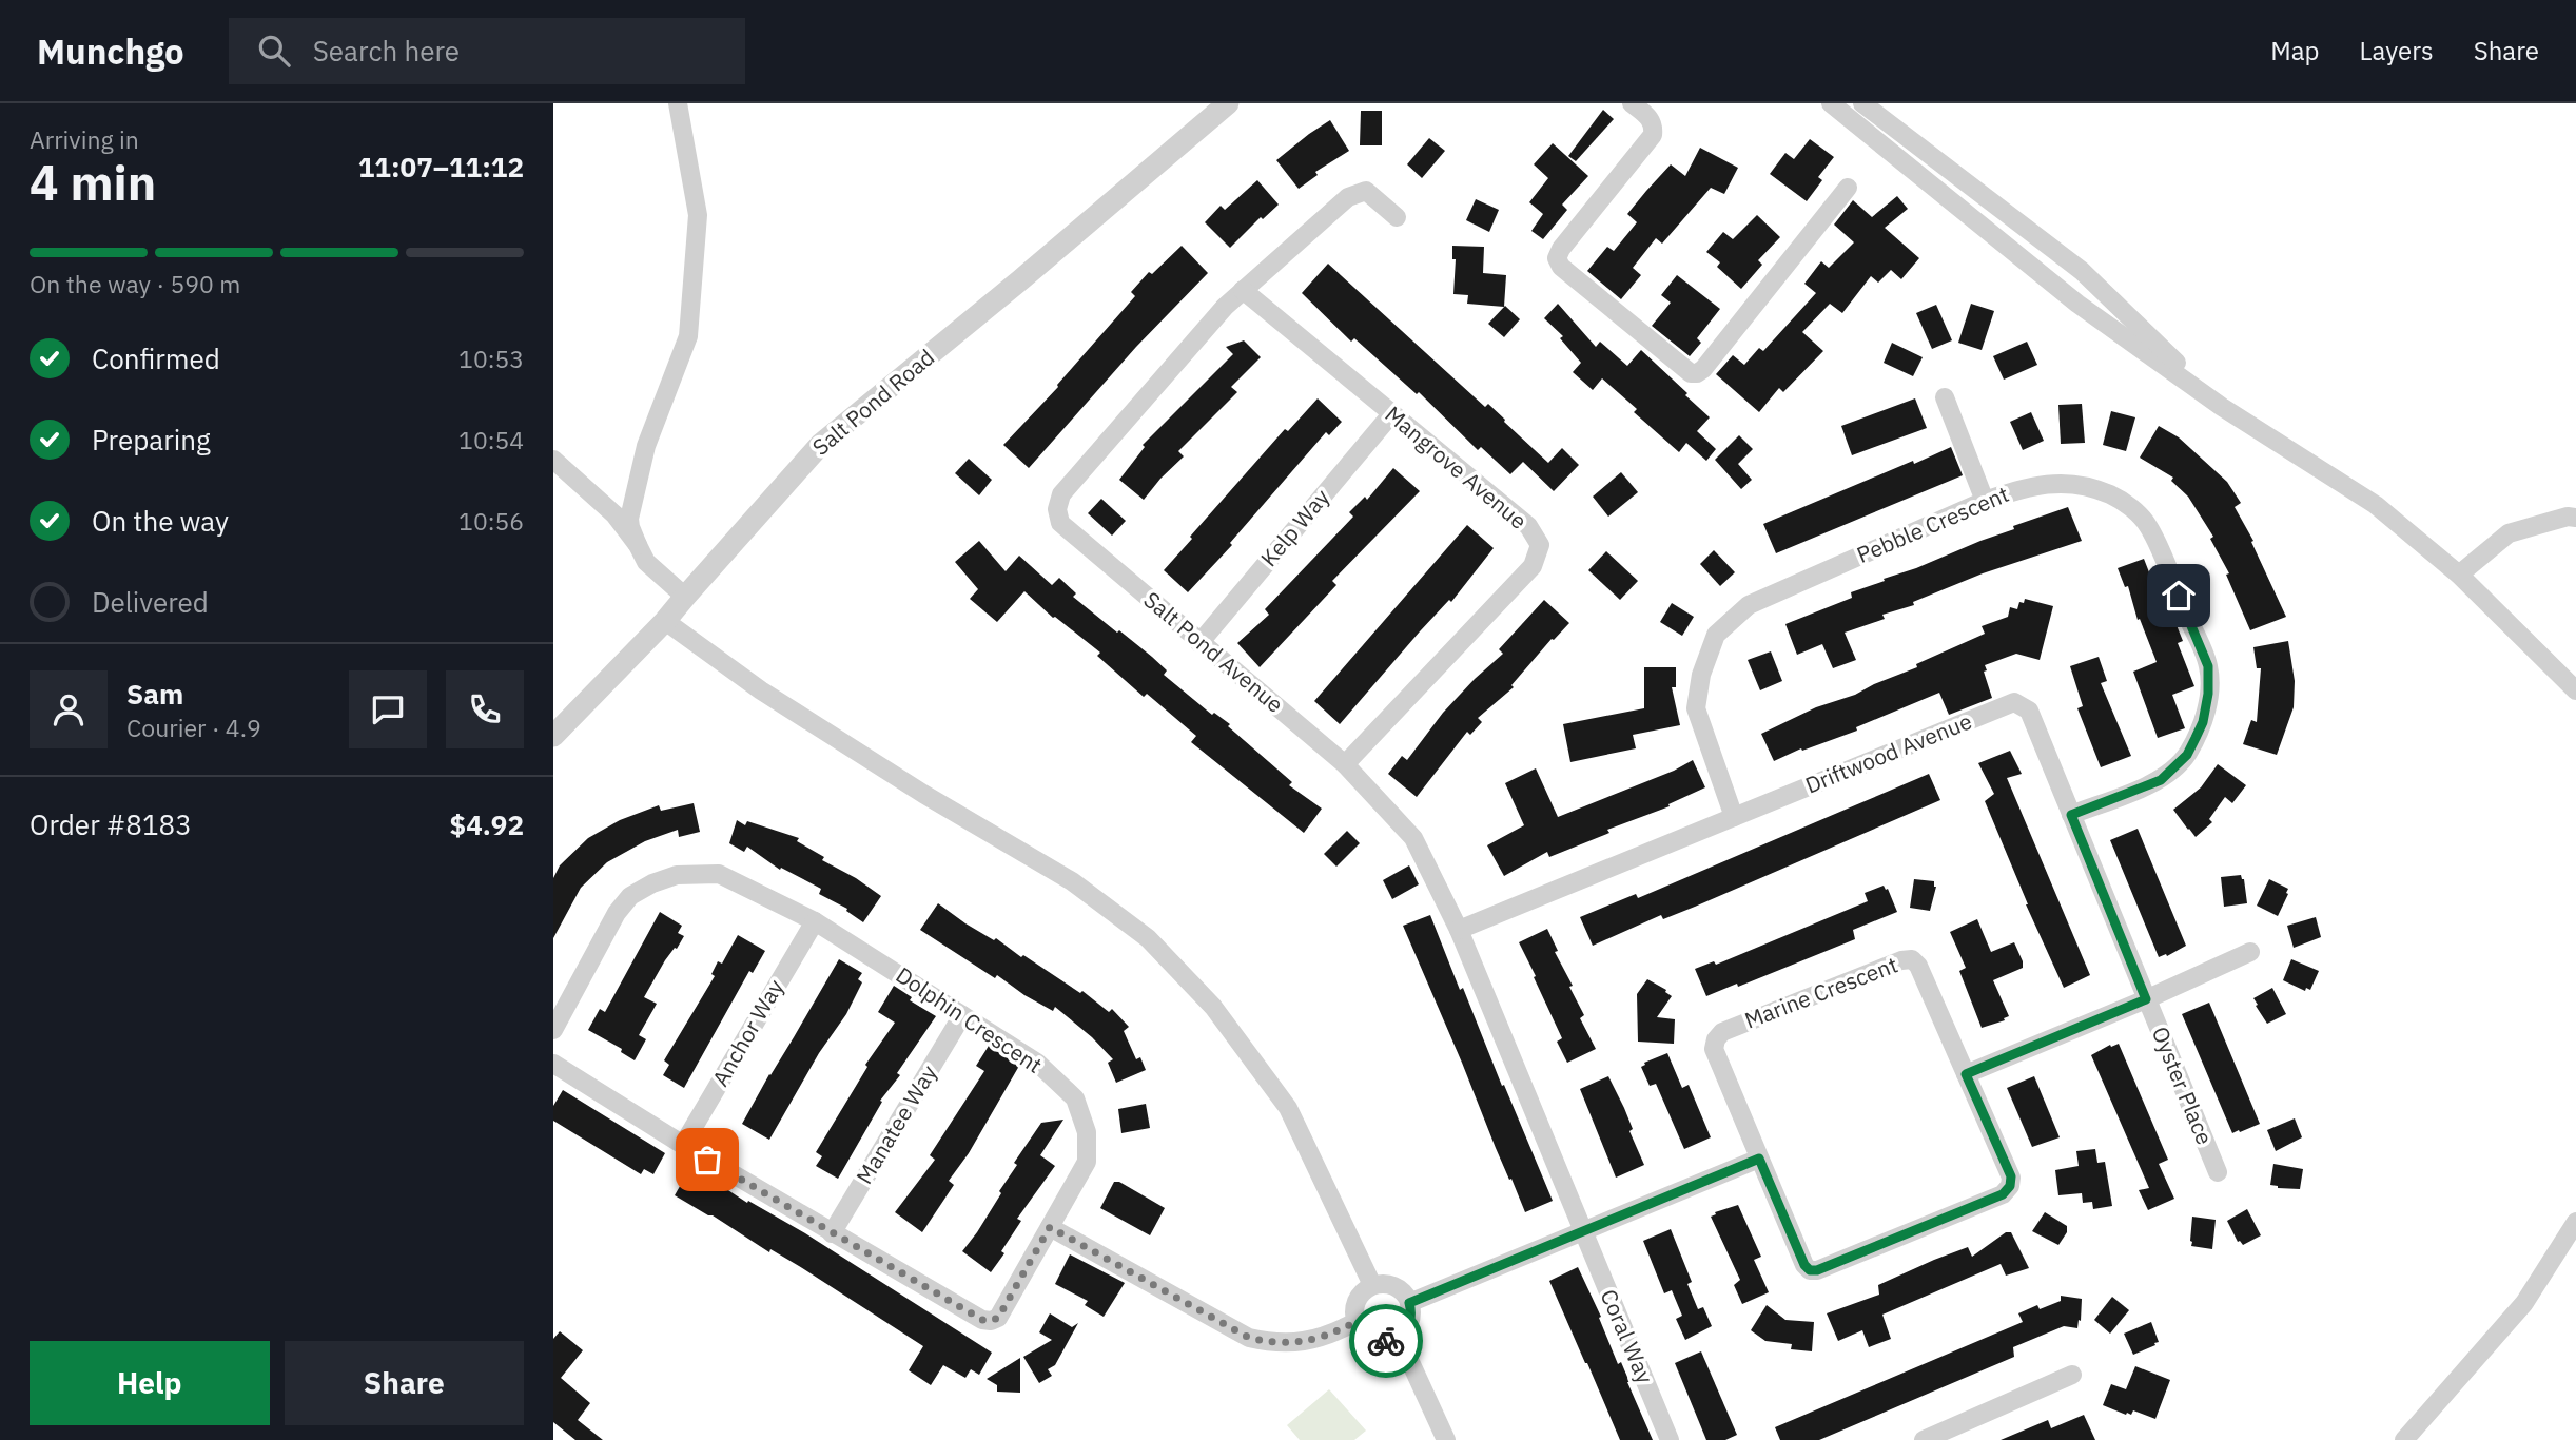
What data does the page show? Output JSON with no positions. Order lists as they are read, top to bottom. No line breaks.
{"streets":{"street":["Salt Pond Road","Mangrove Avenue","Pebble Crescent","Kelp Way","Salt Pond Avenue","Driftwood Avenue","Marine Crescent","Dolphin Crescent","Anchor Way","Oyster Place","Manatee Way","Coral Way"]},"crossings":[["Mangrove Avenue","Kelp Way"],["Mangrove Avenue","Salt Pond Avenue"],["Pebble Crescent","Driftwood Avenue"],["Kelp Way","Salt Pond Avenue"],["Salt Pond Avenue","Driftwood Avenue"],["Salt Pond Avenue","Coral Way"],["Driftwood Avenue","Oyster Place"],["Dolphin Crescent","Anchor Way"],["Dolphin Crescent","Manatee Way"]],"page":{"header":"Munchgo","search":"Search here","nav":["Map","Layers","Share"],"heading":["4 min","Arriving in","11:07–11:12"],"panel":["Sam","Courier · 4.9","Order #8183","$4.92"],"bar":"On the way · 590 m","list":[["Confirmed","10:53"],["Preparing","10:54"],["On the way","10:56"],"Delivered"],"buttons":["Help","Share"]}}
